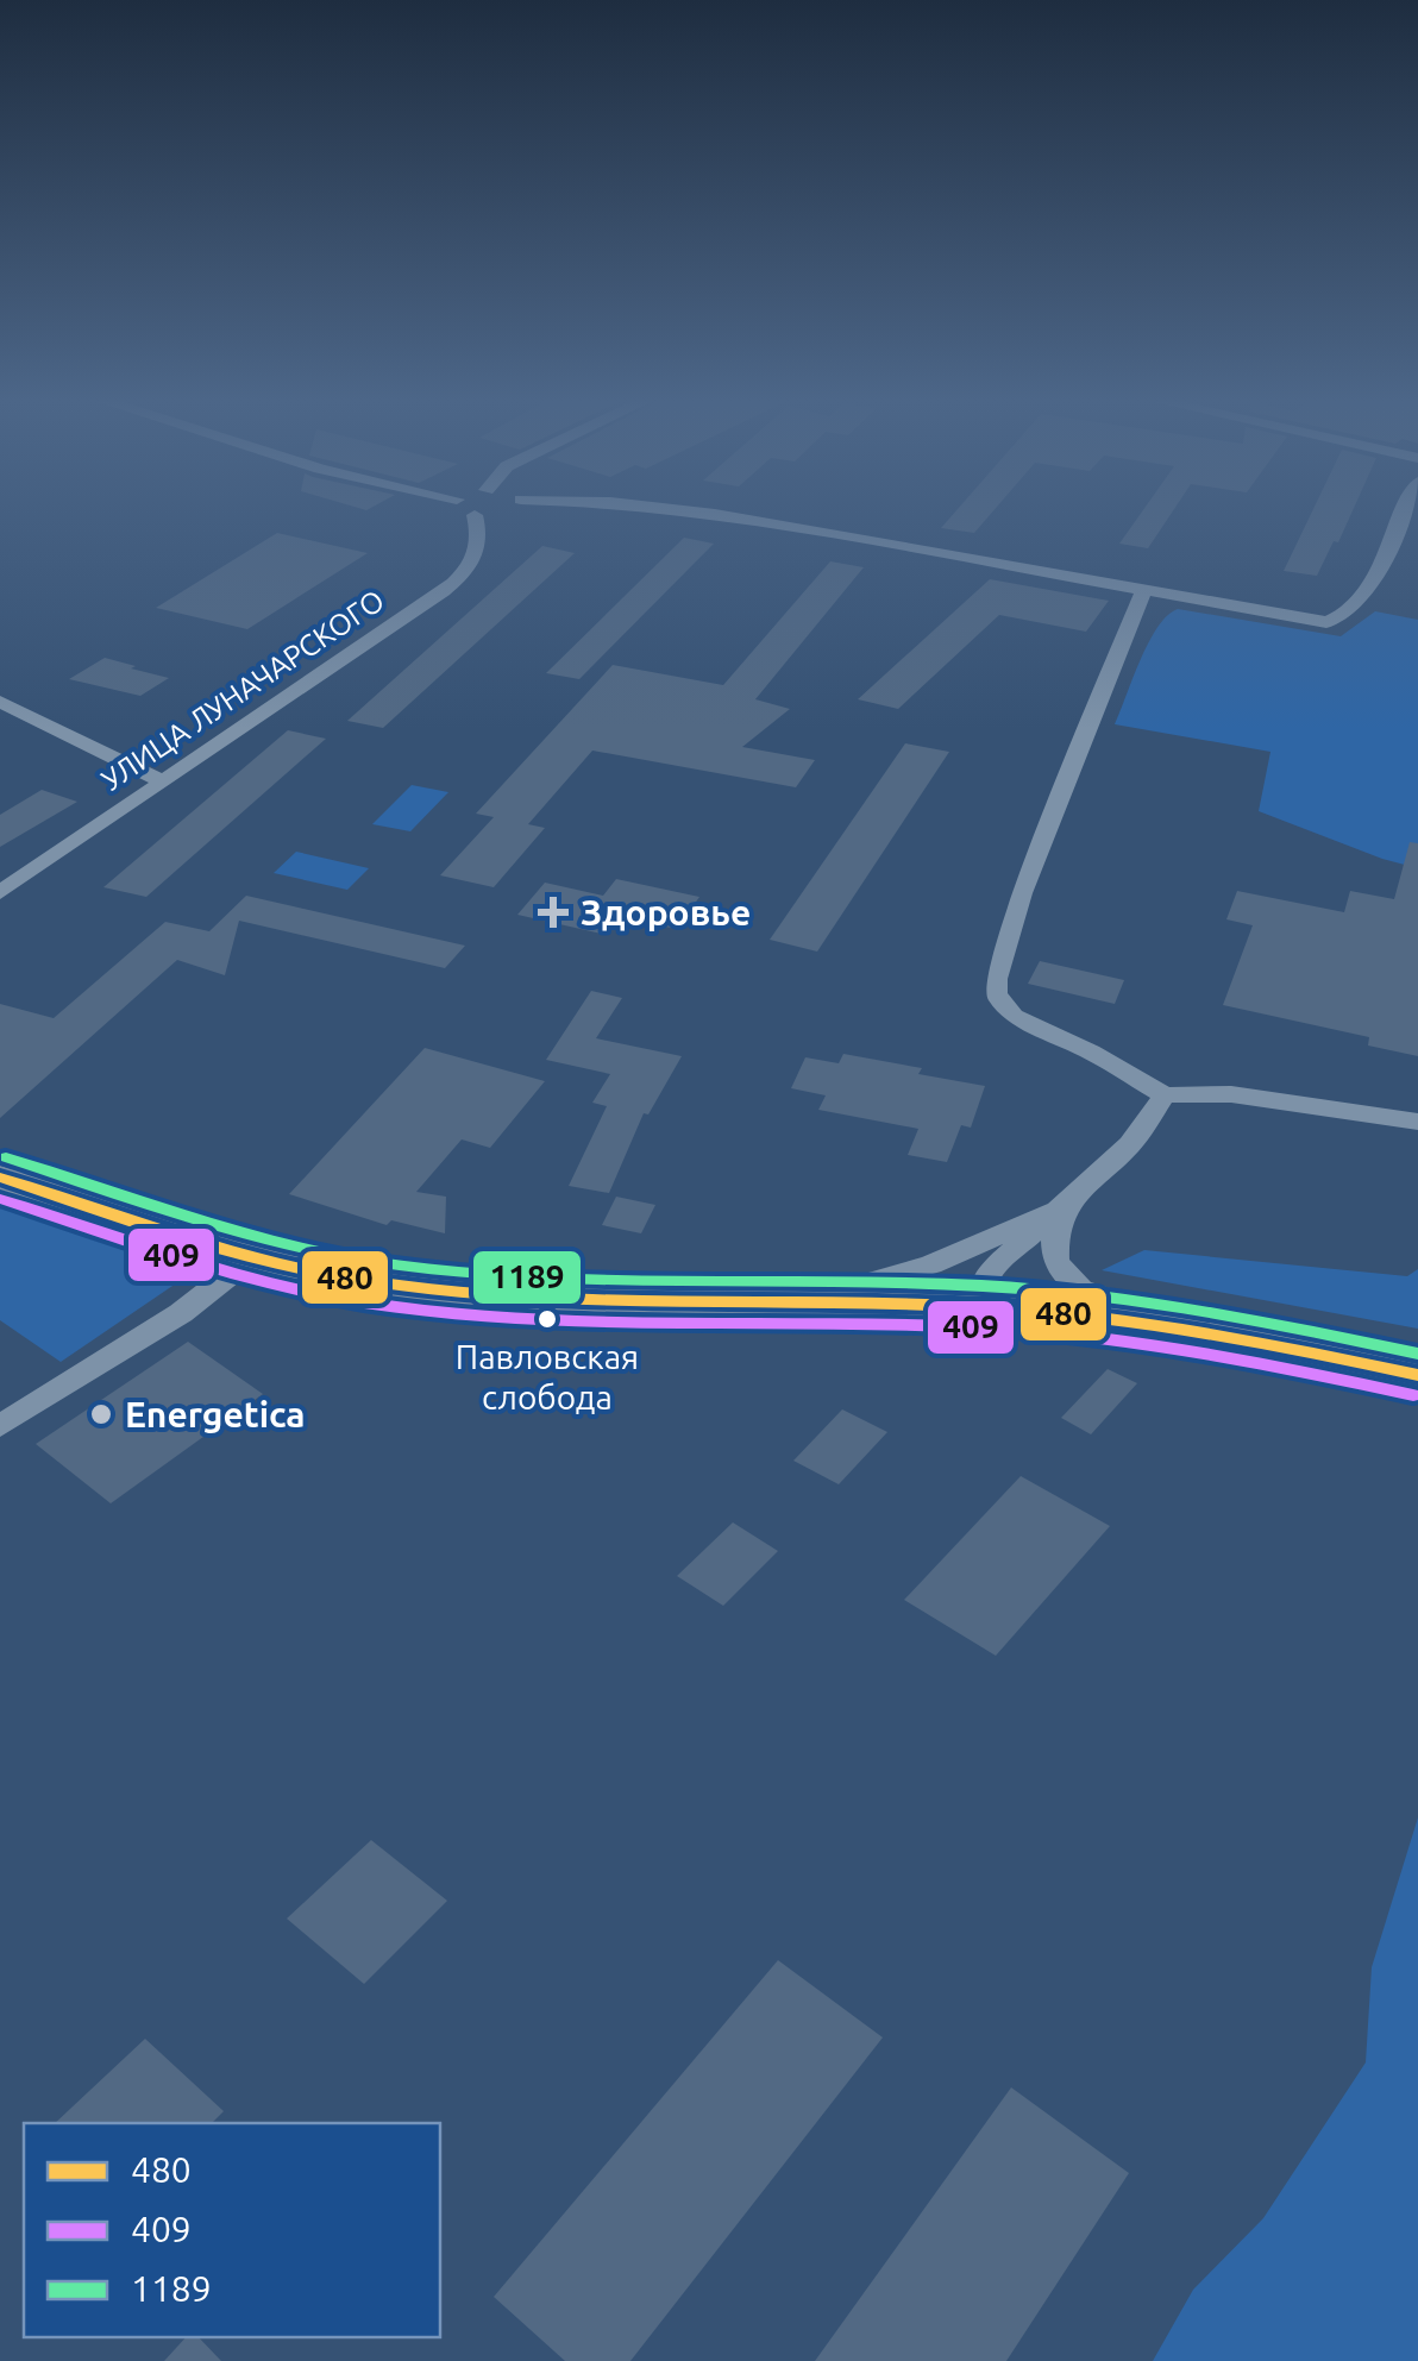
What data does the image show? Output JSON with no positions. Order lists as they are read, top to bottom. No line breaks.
{"streets":{"street":["УЛИЦА ЛУНАЧАРСКОГО"]},"places":{"health":["Здоровье"],"other":["Павловская слобода","Energetica"]},"lines":["transit line 1189","transit line 480","transit line 409"],"legend":["480","409","1189"]}
